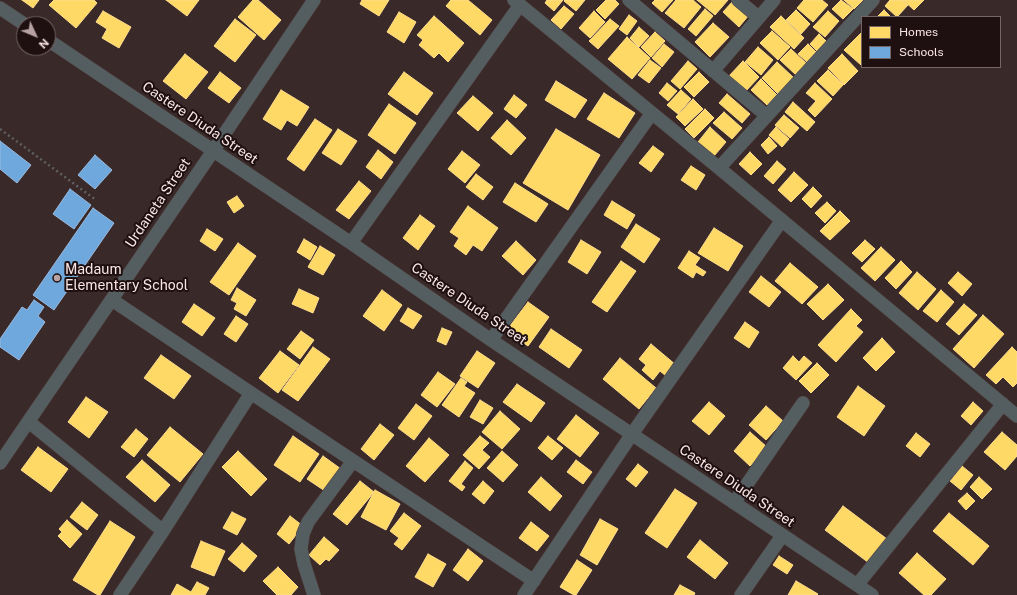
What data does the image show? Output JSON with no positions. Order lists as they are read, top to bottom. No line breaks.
{"streets":{"street":["Castere Diuda Street","Urdaneta Street"]},"crossings":[["Castere Diuda Street","Urdaneta Street"]],"places":["Madaum Elementary School"],"legend":["Homes","Schools"],"north":"bottom right"}
